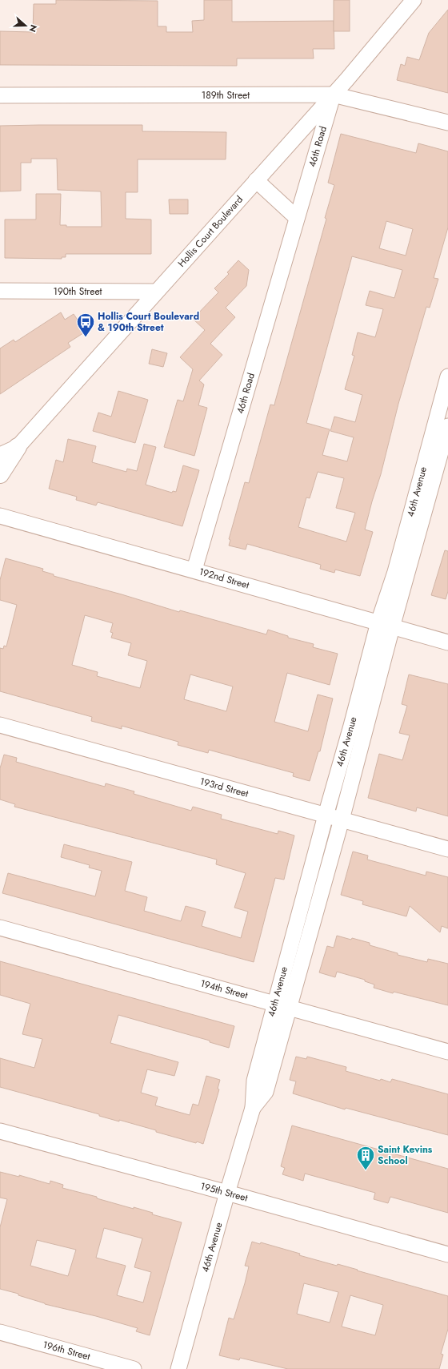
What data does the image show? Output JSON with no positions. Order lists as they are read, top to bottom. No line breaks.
{"streets":{"street":["189th Street","46th Road","Hollis Court Boulevard","190th Street","46th Avenue","192nd Street","193rd Street","194th Street","195th Street","196th Street"]},"crossings":[["189th Street","46th Road"],["189th Street","Hollis Court Boulevard"],["46th Road","Hollis Court Boulevard"],["46th Road","192nd Street"],["Hollis Court Boulevard","190th Street"],["46th Avenue","192nd Street"],["46th Avenue","193rd Street"],["46th Avenue","194th Street"],["46th Avenue","195th Street"]],"places":{"bus stop":["Hollis Court Boulevard & 190th Street"],"building":["Saint Kevins School"]},"north":"right"}
